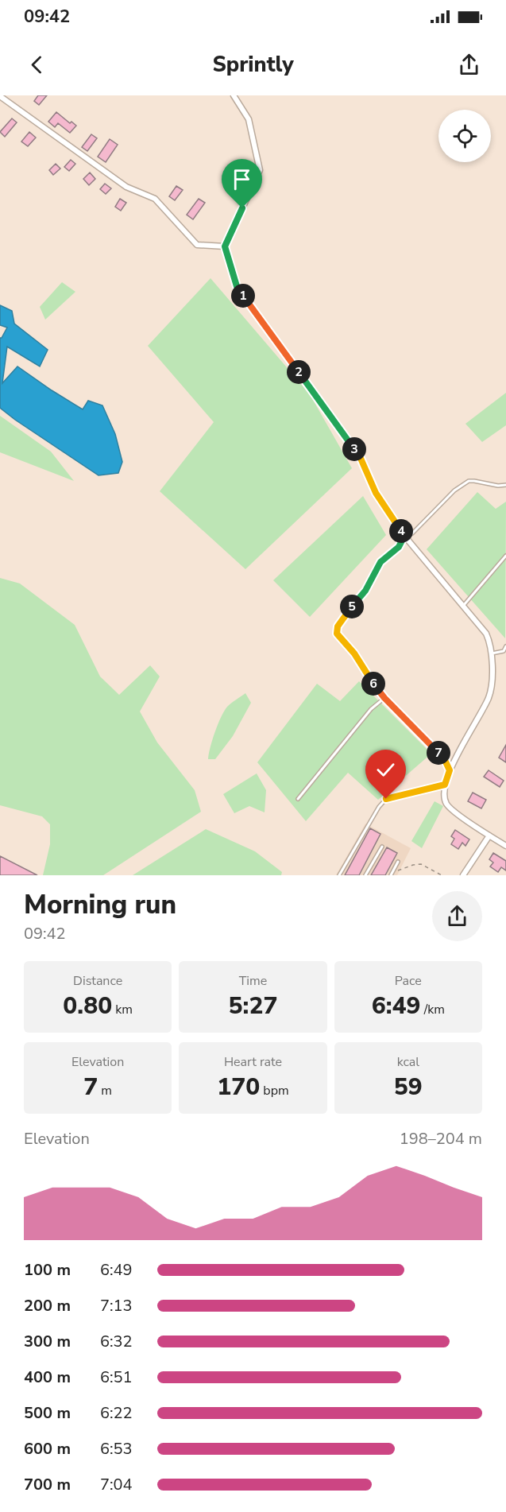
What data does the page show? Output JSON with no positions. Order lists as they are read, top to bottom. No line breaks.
{"page":{"status":"09:42","header":"Sprintly","pins":["1","2","3","4","5","6","7"],"heading":["Morning run","09:42"],"stats":[["Distance","0.80 km"],["Time","5:27"],["Pace","6:49 /km"],["Elevation","7 m"],["Heart rate","170 bpm"],["kcal","59"]],"chart":["Elevation","198–204 m"],"list":[{"name":"100 m","note":"6:49"},{"name":"200 m","note":"7:13"},{"name":"300 m","note":"6:32"},{"name":"400 m","note":"6:51"},{"name":"500 m","note":"6:22"},{"name":"600 m","note":"6:53"},{"name":"700 m","note":"7:04"}]}}
